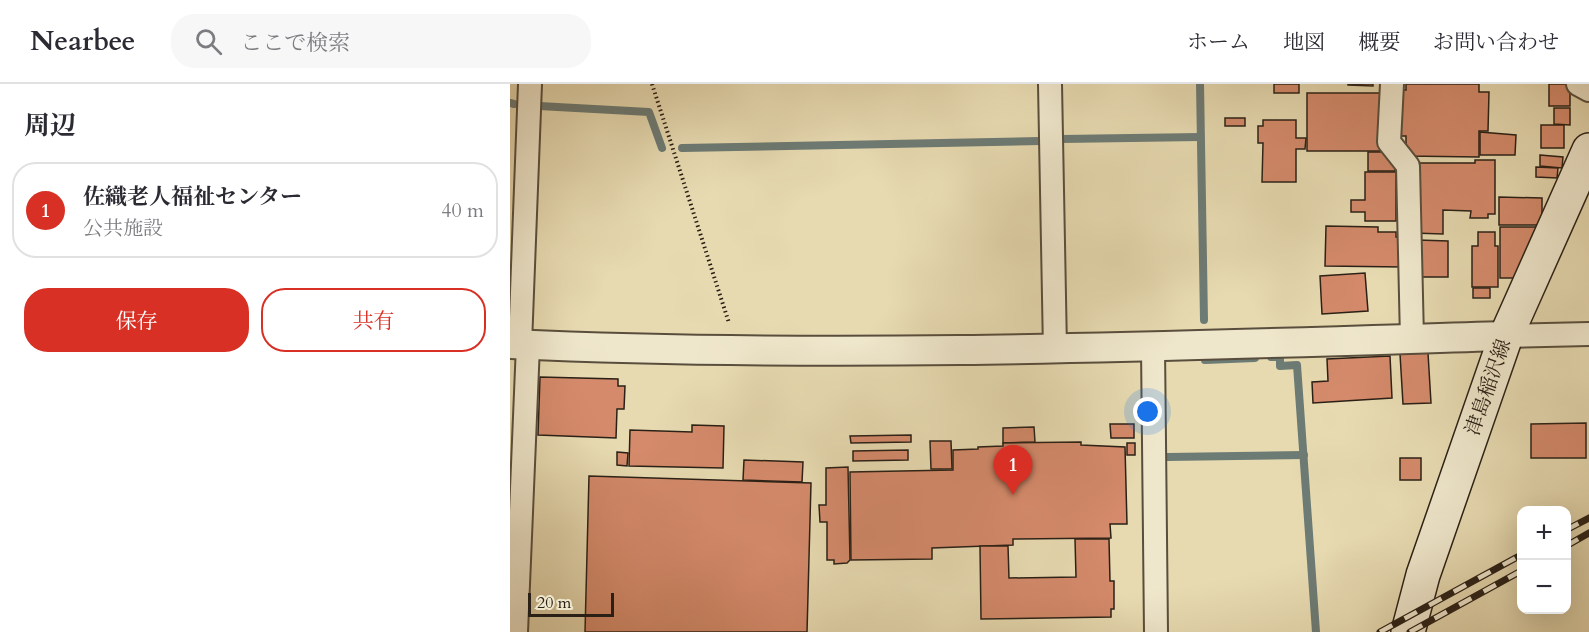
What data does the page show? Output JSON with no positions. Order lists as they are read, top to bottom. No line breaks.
{"streets":{"main road":["津島稲沢線"]},"scale_bar":"20 m","page":{"header":"Nearbee","search":"ここで検索","nav":["ホーム","地図","概要","お問い合わせ"],"heading":"周辺","list":[{"mark":"1","name":"佐織老人福祉センター","note":"公共施設","value":"40 m"}],"buttons":["保存","共有"],"pins":"1","map_buttons":["+","−"],"scale":"20 m"}}
